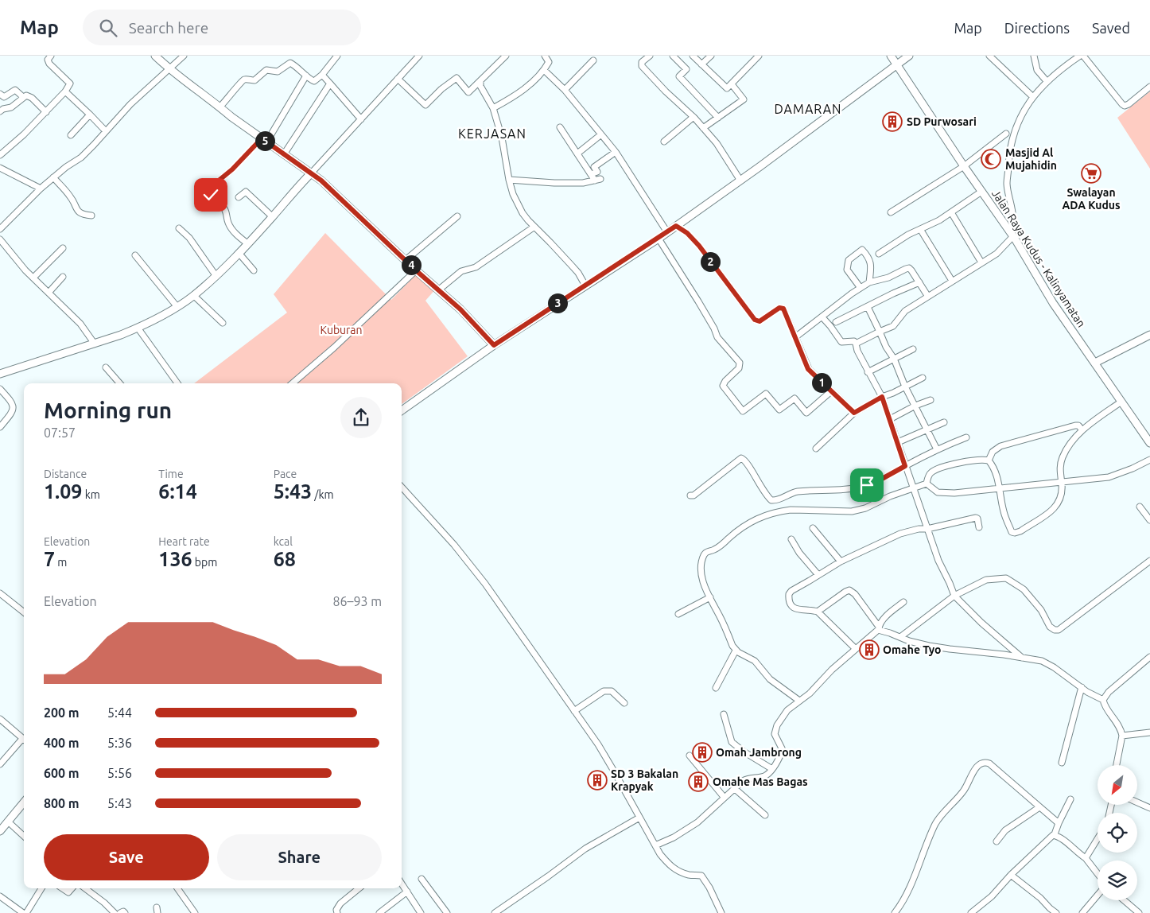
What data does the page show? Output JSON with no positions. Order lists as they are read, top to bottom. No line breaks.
{"streets":{"main road":["Jalan Raya Kudus - Kalinyamatan"]},"districts":["DAMARAN","KERJASAN"],"parks":["Kuburan"],"places":{"building":["SD Purwosari","Omahe Tyo","Omah Jambrong","SD 3 Bakalan Krapyak","Omahe Mas Bagas"],"mosque":["Masjid Al Mujahidin"],"supermarket":["Swalayan ADA Kudus"]},"north":"bottom left","page":{"header":"Map","search":"Search here","nav":["Map","Directions","Saved"],"pins":["5","2","4","3","1"],"heading":["Morning run","07:57"],"stats":[["Distance","1.09 km"],["Time","6:14"],["Pace","5:43 /km"],["Elevation","7 m"],["Heart rate","136 bpm"],["kcal","68"]],"chart":["Elevation","86–93 m"],"list":[{"name":"200 m","note":"5:44"},{"name":"400 m","note":"5:36"},{"name":"600 m","note":"5:56"},{"name":"800 m","note":"5:43"}],"buttons":["Save","Share"]}}
